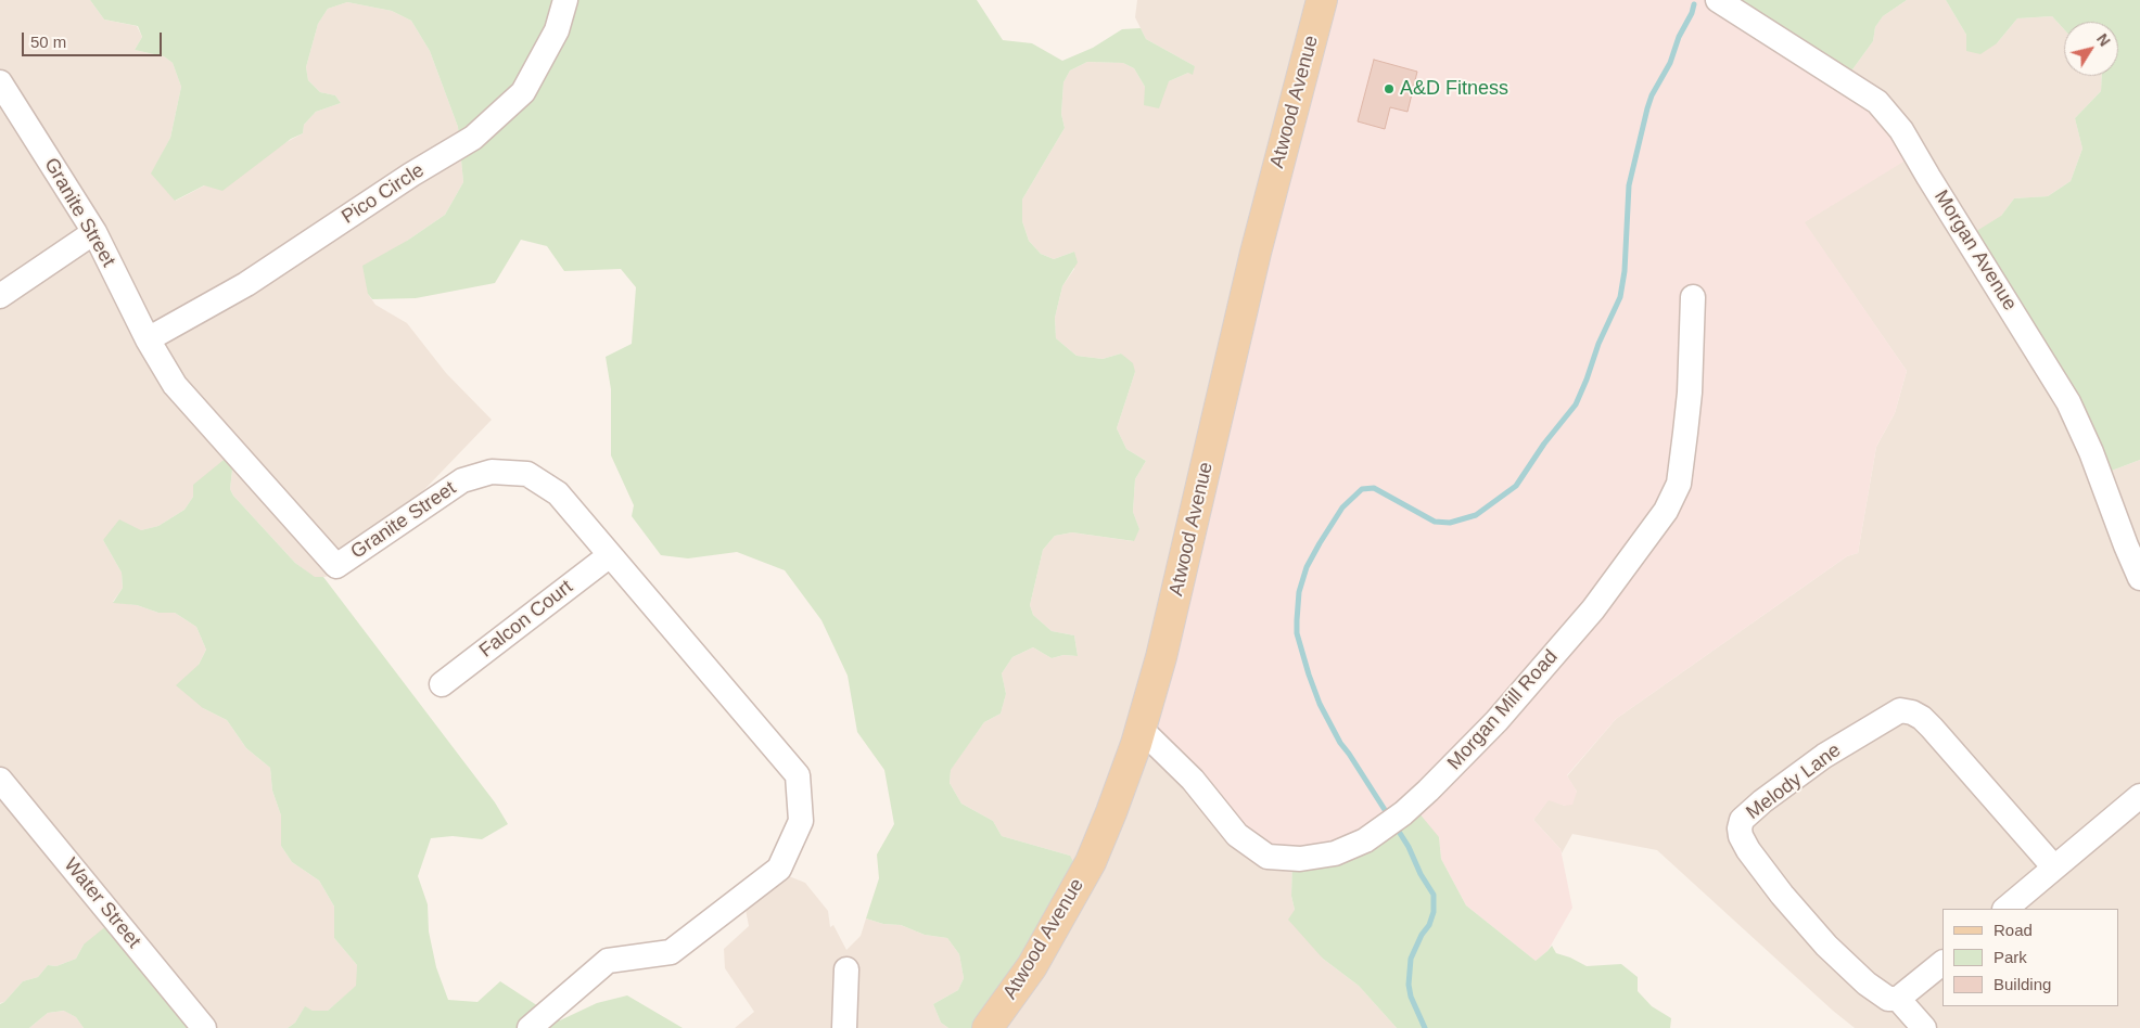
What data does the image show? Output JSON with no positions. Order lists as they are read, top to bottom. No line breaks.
{"streets":{"main road":["Atwood Avenue"],"street":["Pico Circle","Granite Street","Morgan Avenue","Falcon Court","Morgan Mill Road","Melody Lane","Water Street"]},"crossings":[["Atwood Avenue","Morgan Mill Road"],["Pico Circle","Granite Street"],["Granite Street","Falcon Court"]],"places":["A&D Fitness"],"legend":["Road","Park","Building"],"scale_bar":"50 m","north":"top right"}
